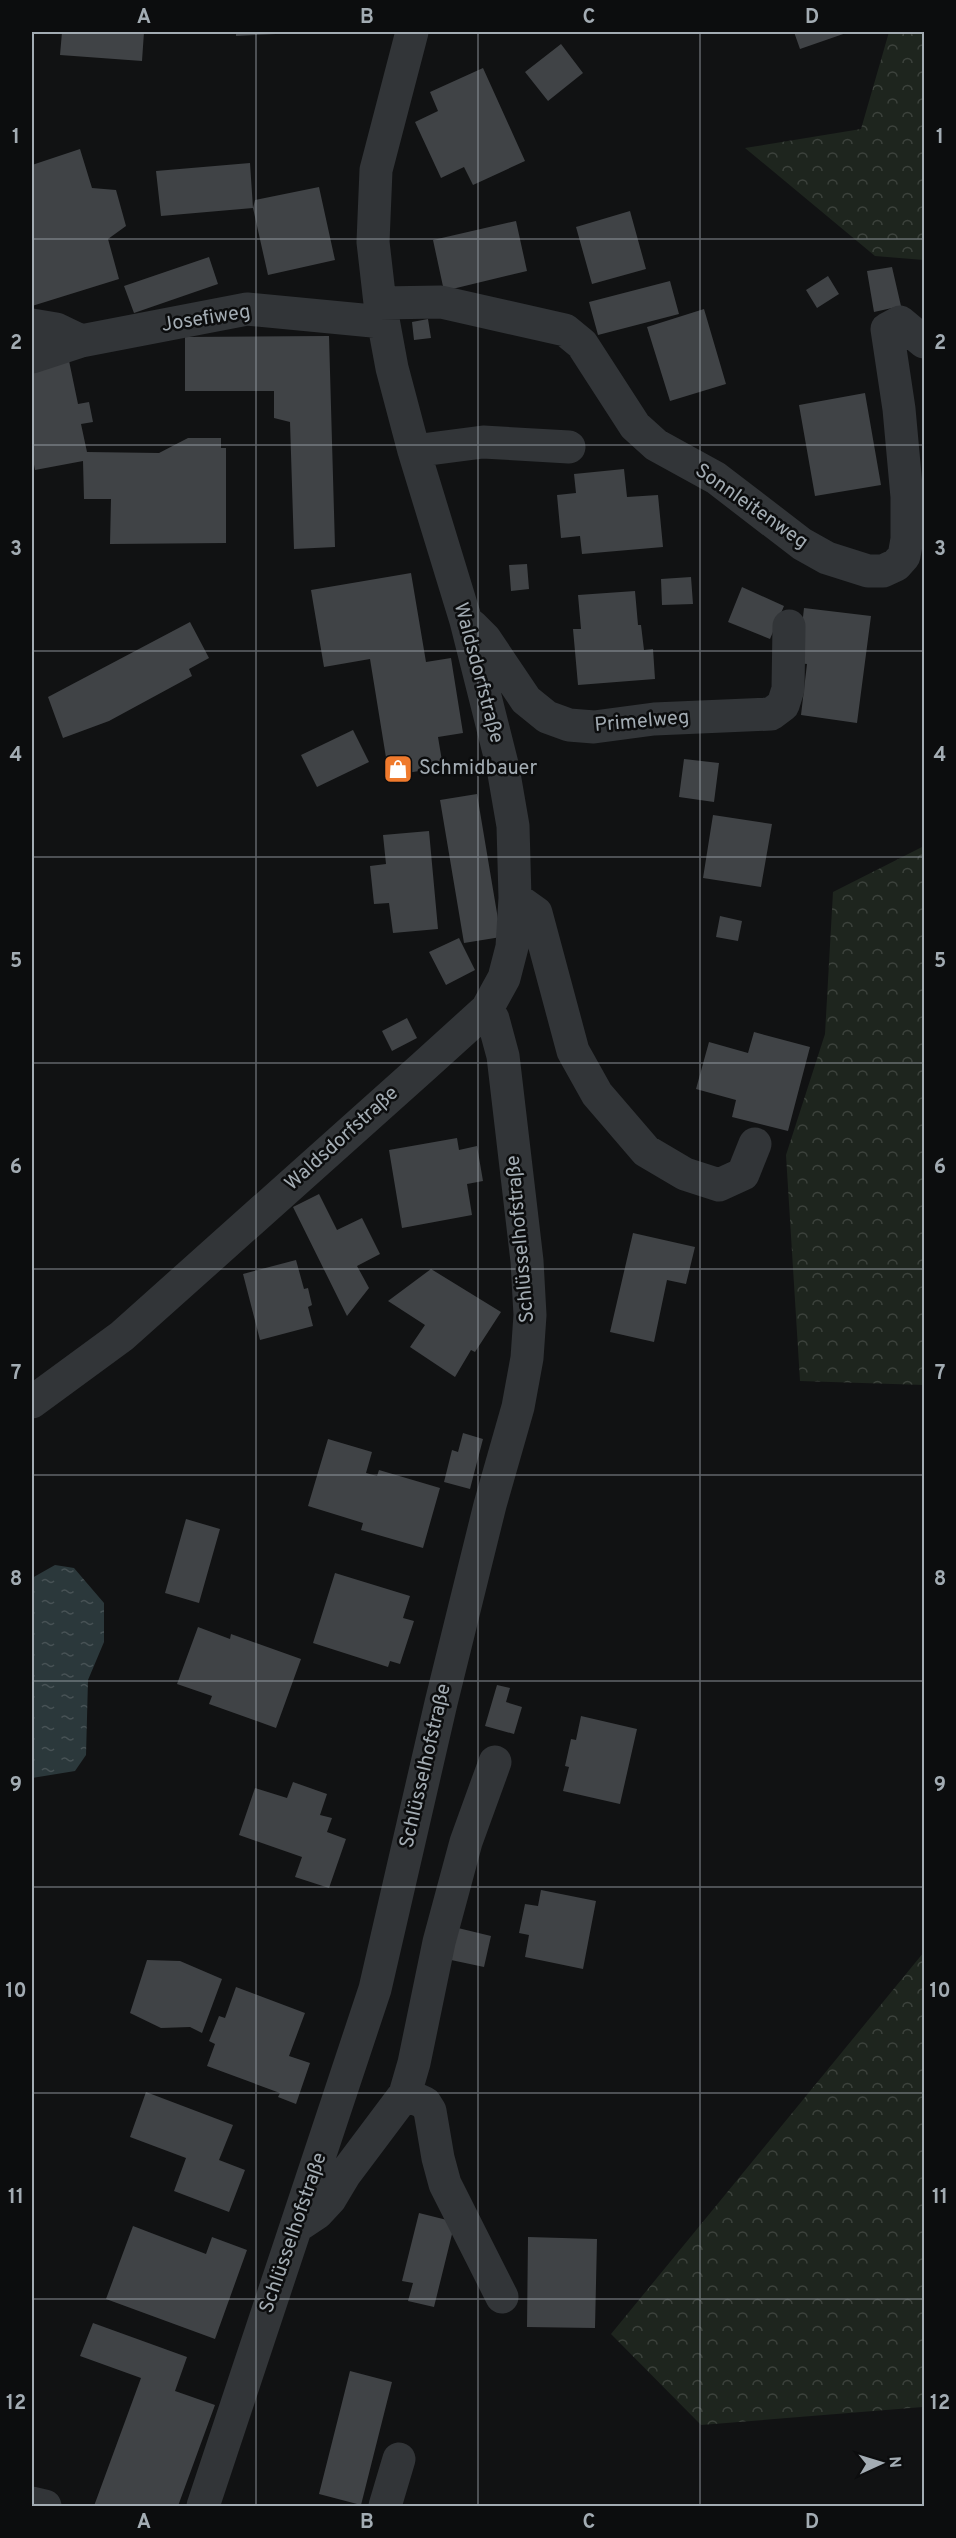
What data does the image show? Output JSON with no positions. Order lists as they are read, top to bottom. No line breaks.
{"streets":{"street":["Josefiweg","Sonnleitenweg","Waldsdorfstraße","Primelweg","Schlüsselhofstraße"]},"crossings":[["Josefiweg","Sonnleitenweg"],["Josefiweg","Waldsdorfstraße"],["Sonnleitenweg","Waldsdorfstraße"],["Waldsdorfstraße","Primelweg"],["Waldsdorfstraße","Schlüsselhofstraße"]],"places":{"shop":["Schmidbauer"]},"north":"right","grid":{"columns":["A","B","C","D"],"rows":["1","2","3","4","5","6","7","8","9","10","11","12"]}}
